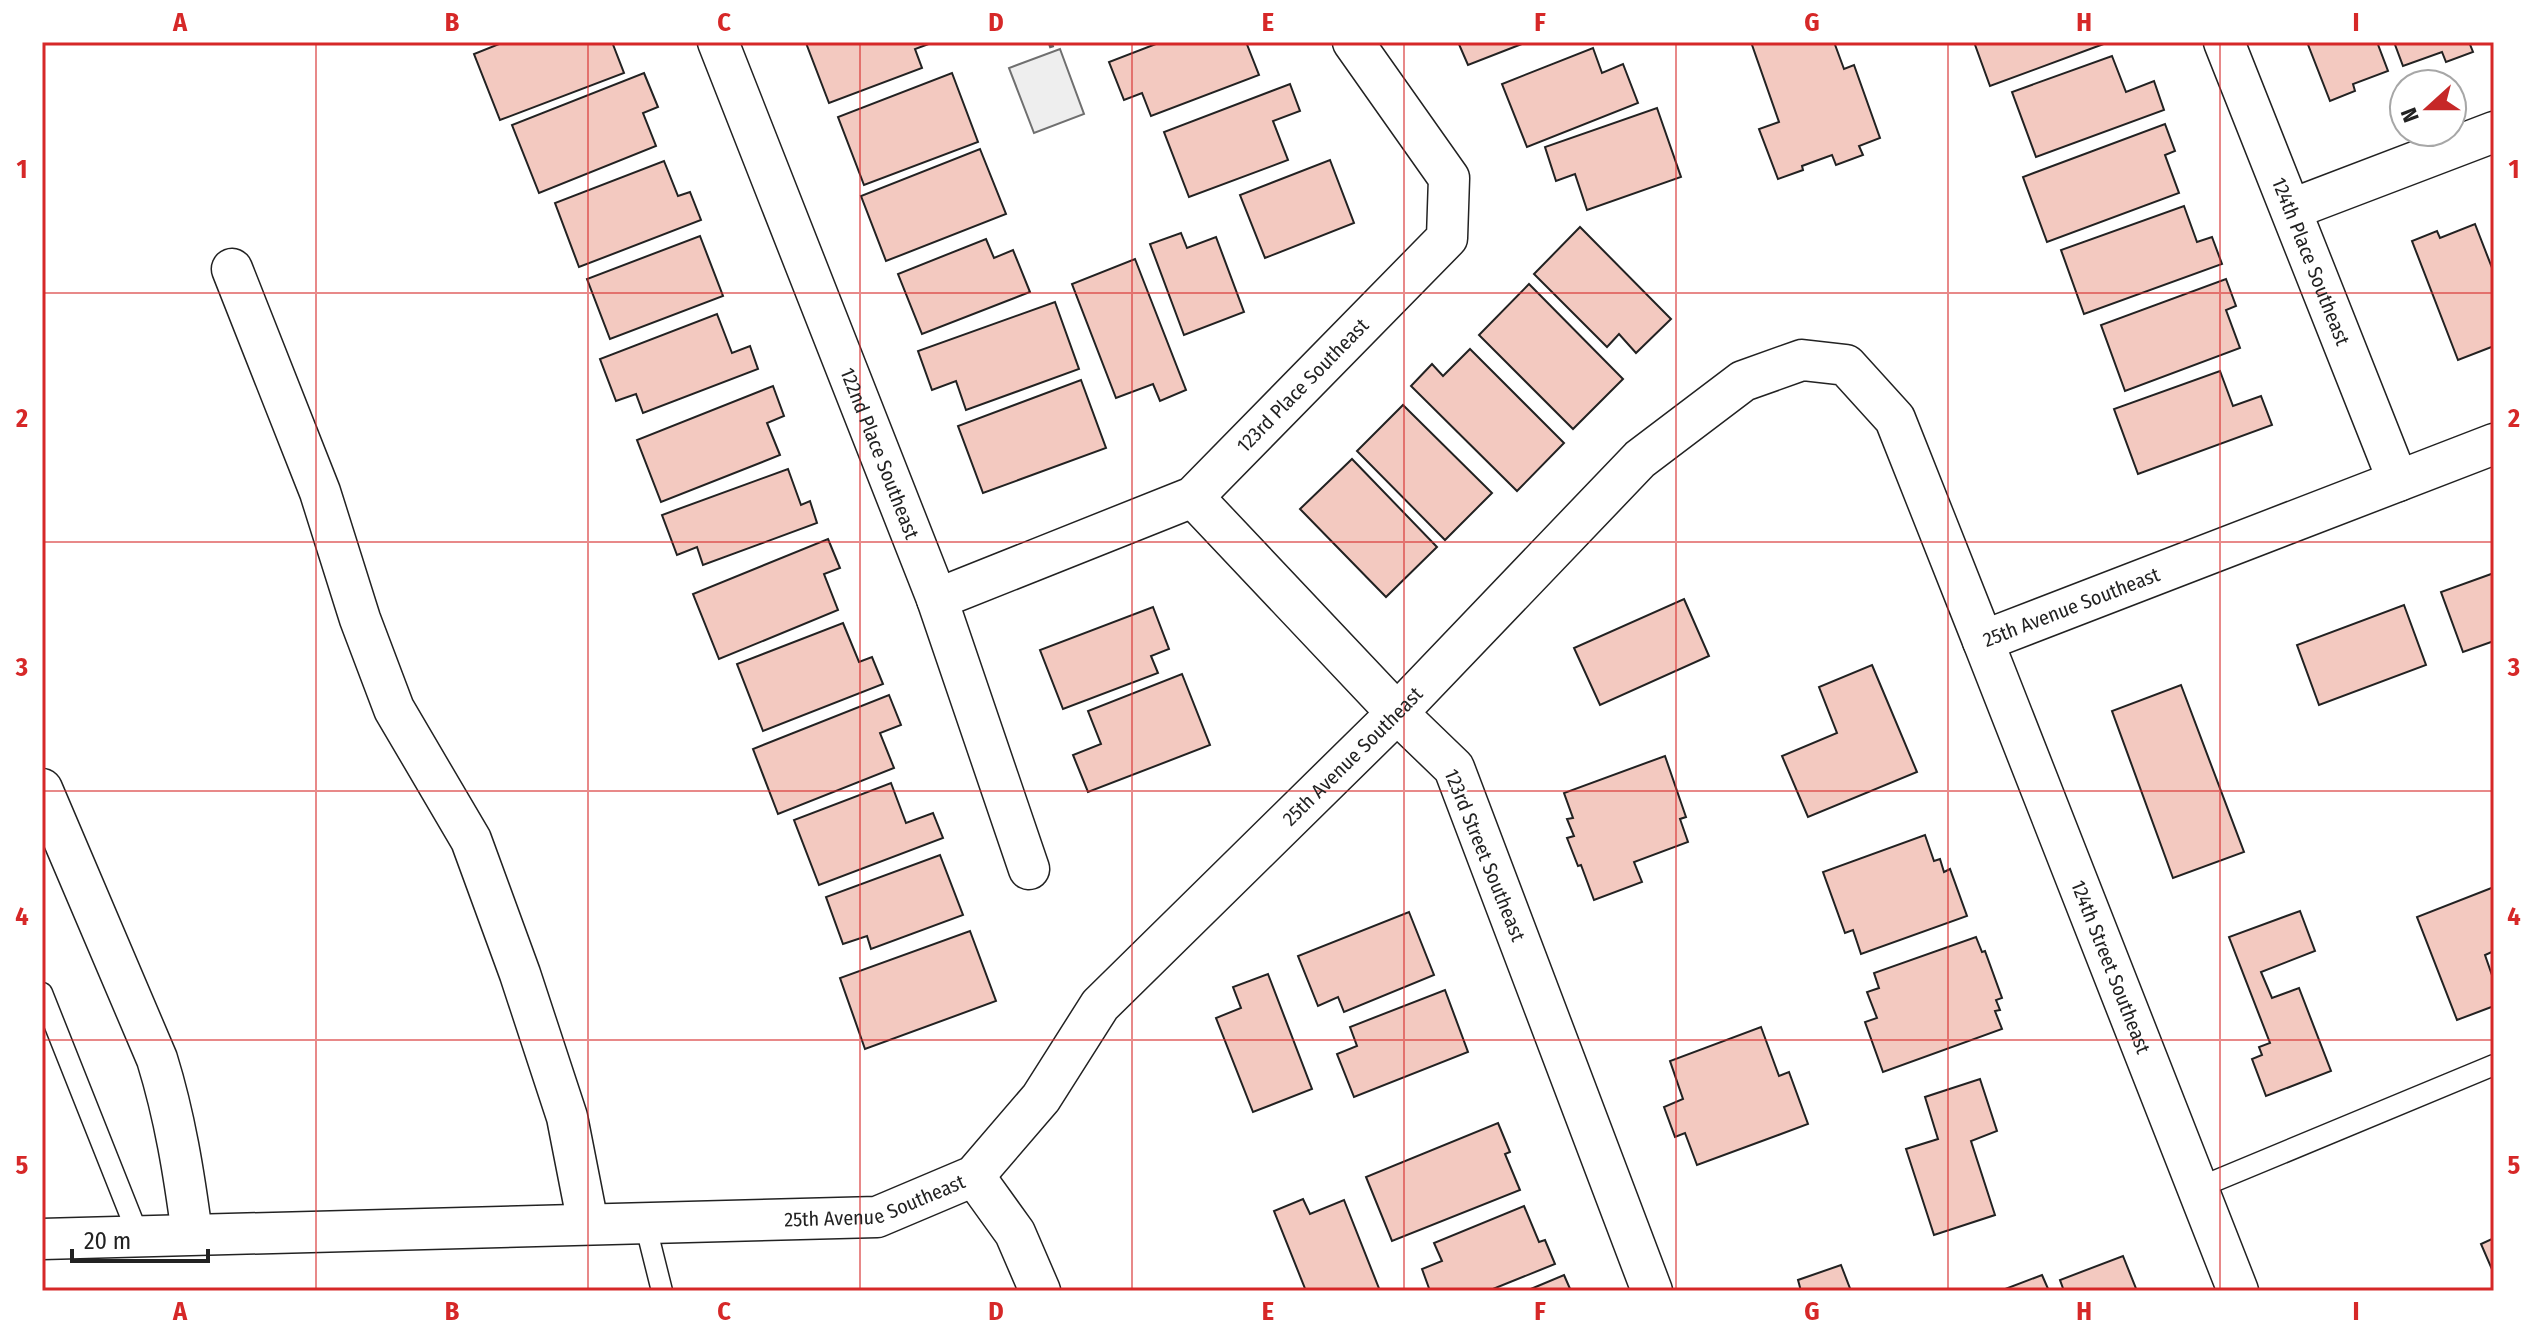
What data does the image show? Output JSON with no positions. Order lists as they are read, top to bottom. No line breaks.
{"streets":{"street":["124th Place Southeast","123rd Place Southeast","122nd Place Southeast","25th Avenue Southeast","123rd Street Southeast","124th Street Southeast"]},"crossings":[["124th Place Southeast","25th Avenue Southeast"],["123rd Place Southeast","122nd Place Southeast"],["123rd Place Southeast","123rd Street Southeast"],["25th Avenue Southeast","123rd Street Southeast"],["25th Avenue Southeast","124th Street Southeast"]],"scale_bar":"20 m","north":"left","grid":{"columns":["A","B","C","D","E","F","G","H","I"],"rows":["1","2","3","4","5"]}}
